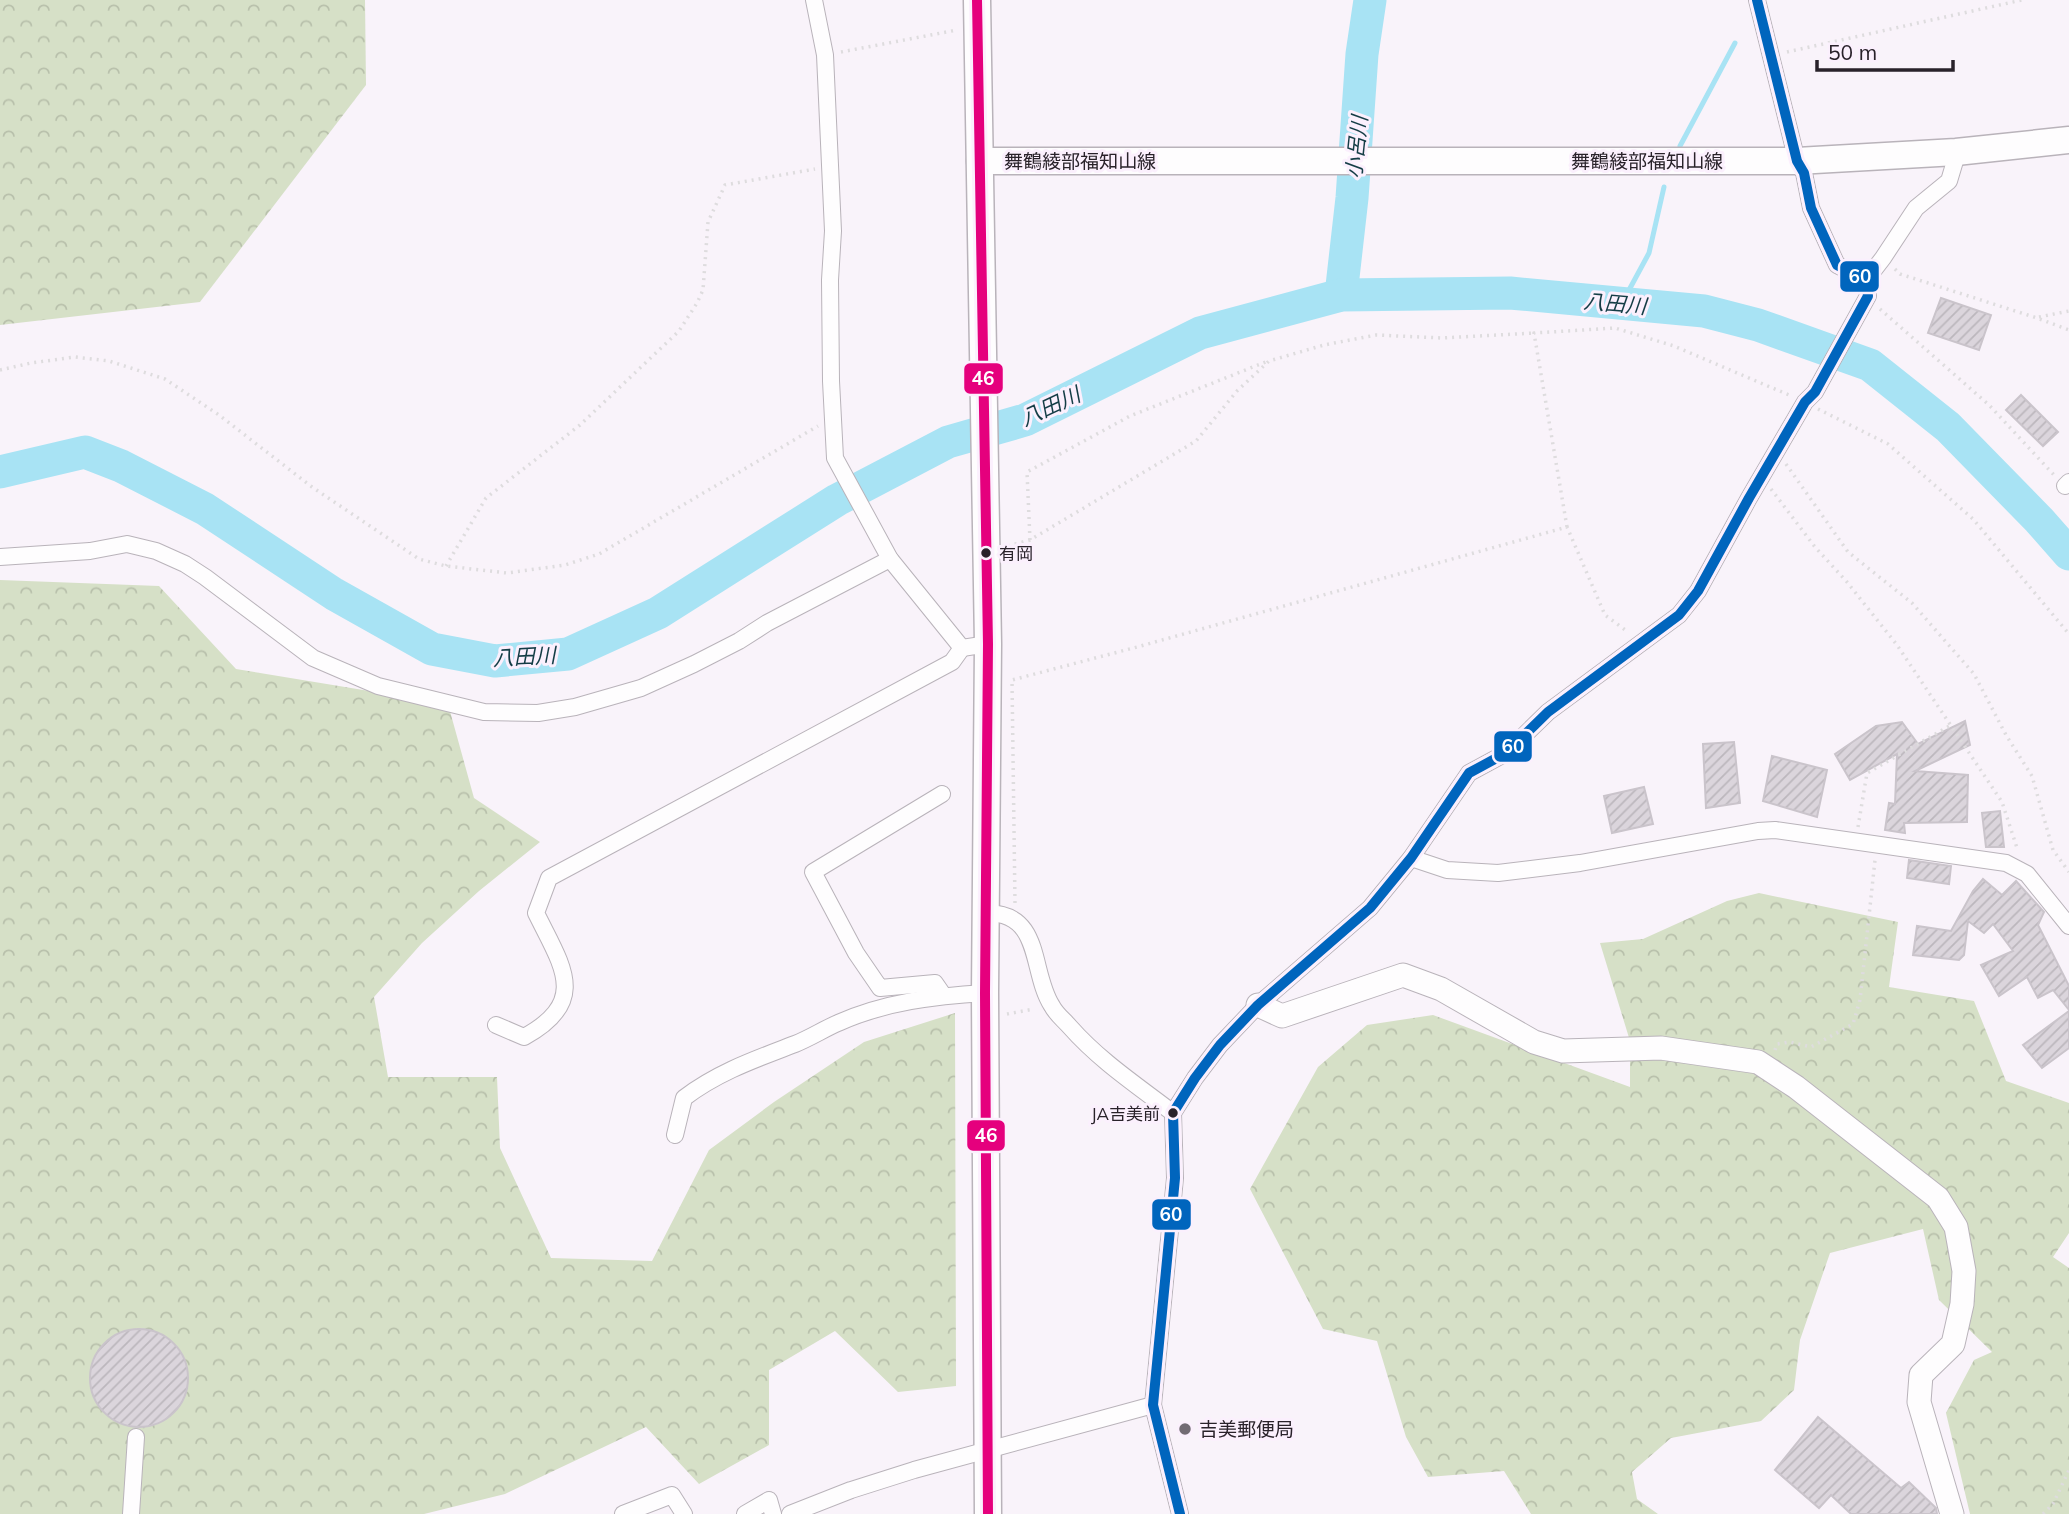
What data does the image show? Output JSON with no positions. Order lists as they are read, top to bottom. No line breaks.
{"streets":{"main road":["舞鶴綾部福知山線"]},"water":["小呂川","八田川"],"places":["有岡","JA吉美前","吉美郵便局"],"lines":["transit line 46","transit line 60"],"scale_bar":"50 m"}
